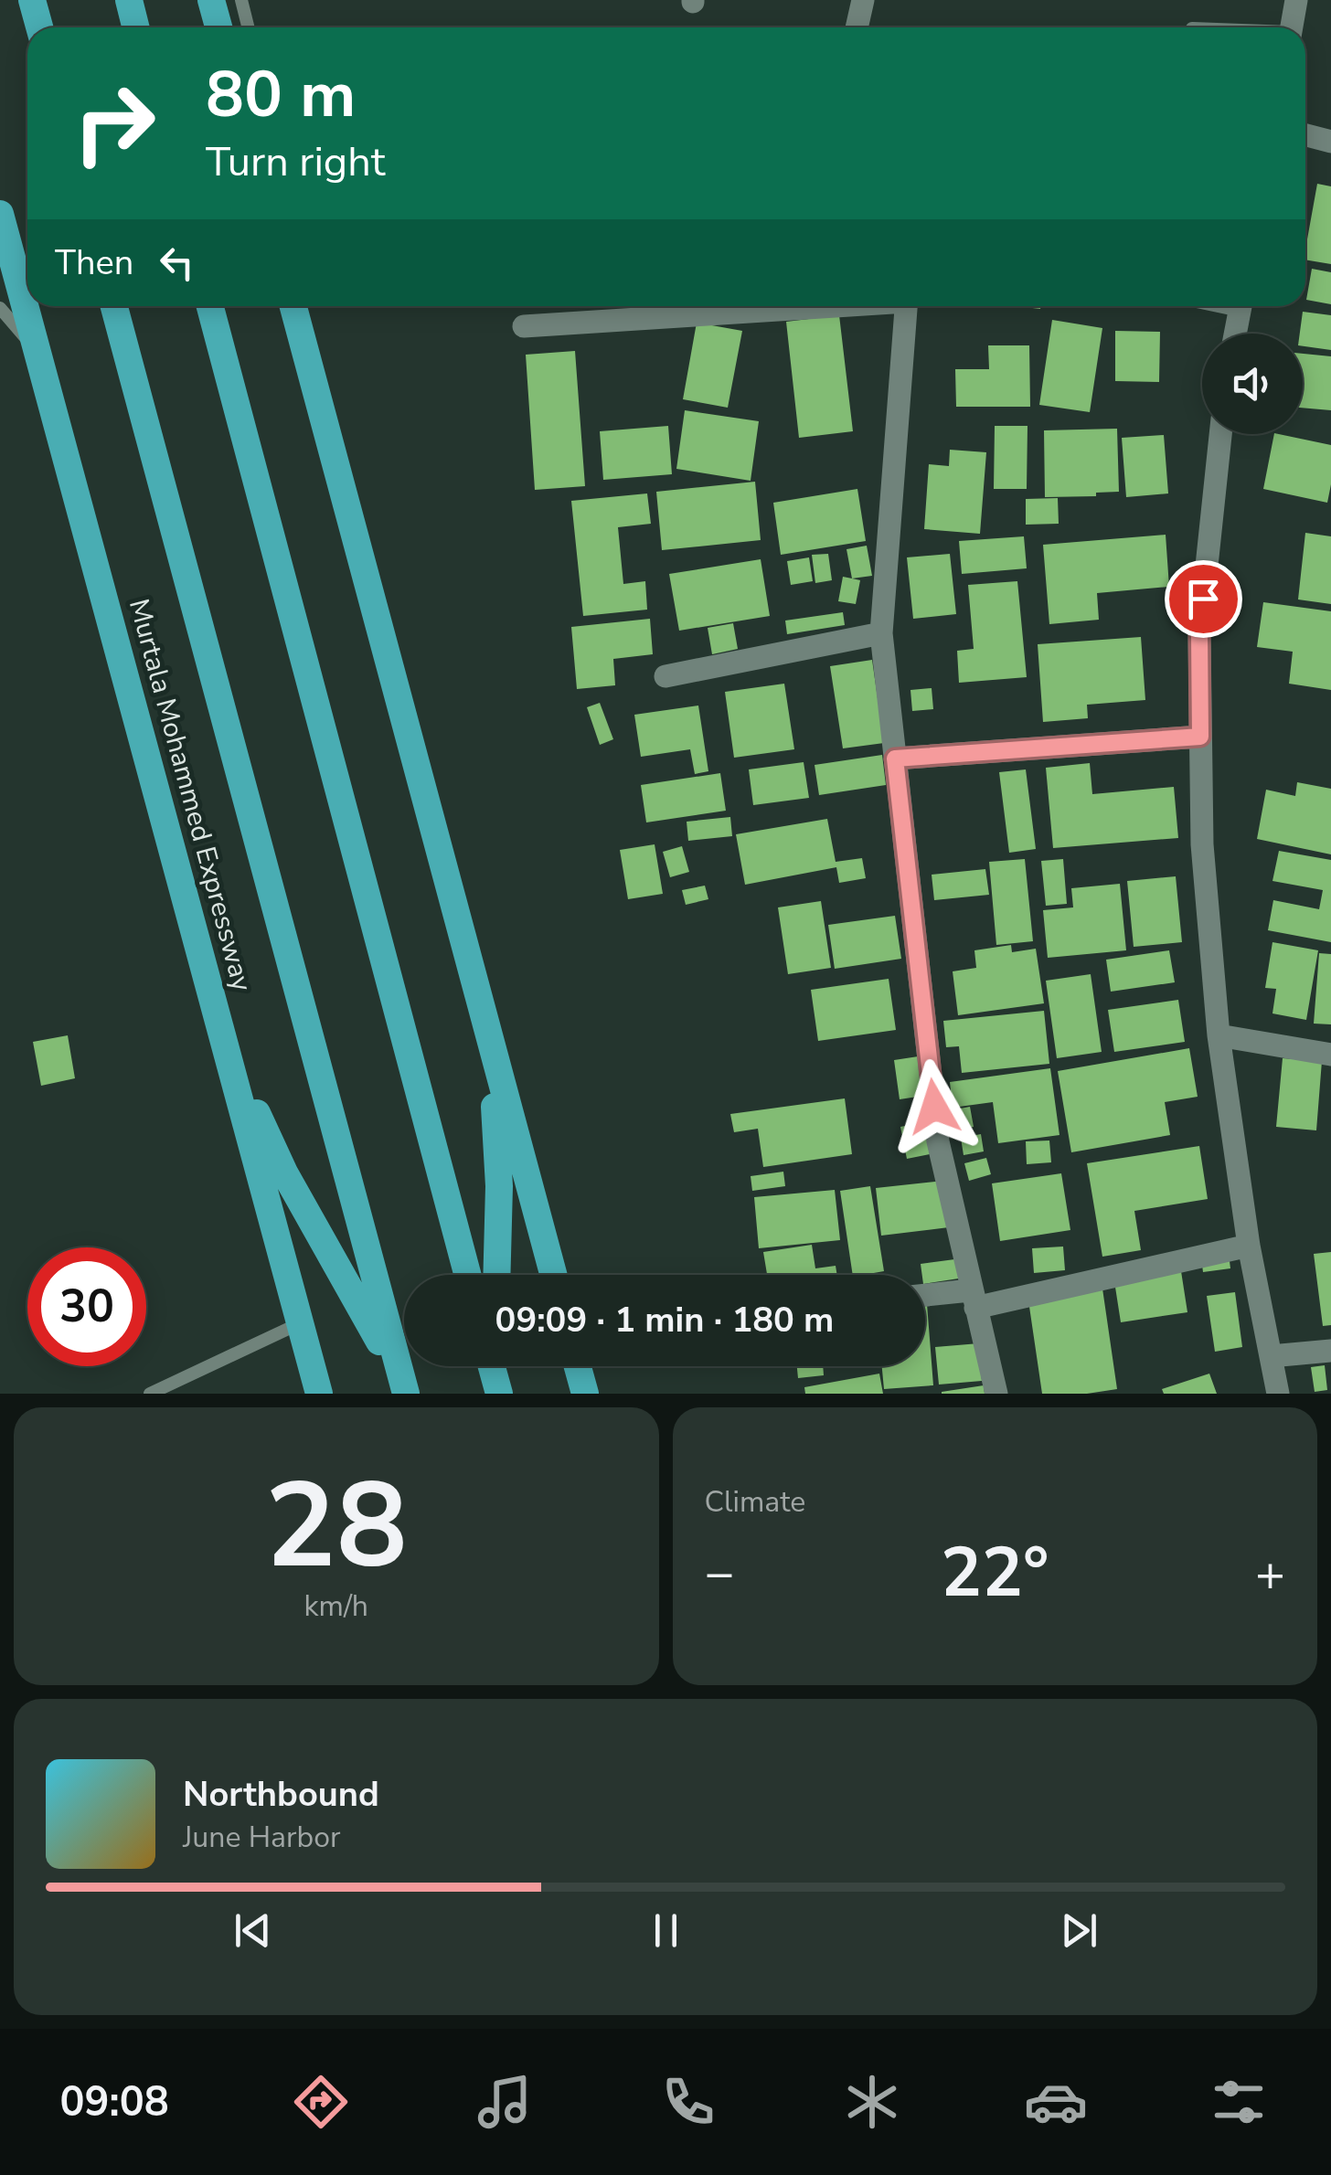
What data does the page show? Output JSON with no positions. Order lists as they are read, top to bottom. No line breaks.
{"streets":{"highway":["Murtala Mohammed Expressway"]},"page":{"turn":["80 m","Turn right"],"then":"Then","limit":"30","trip":"09:09 · 1 min · 180 m","tile":[["28","km/h"],"Climate"],"heat":["−","22°","+"],"song":["Northbound","June Harbor"],"tabs":"09:08"}}
